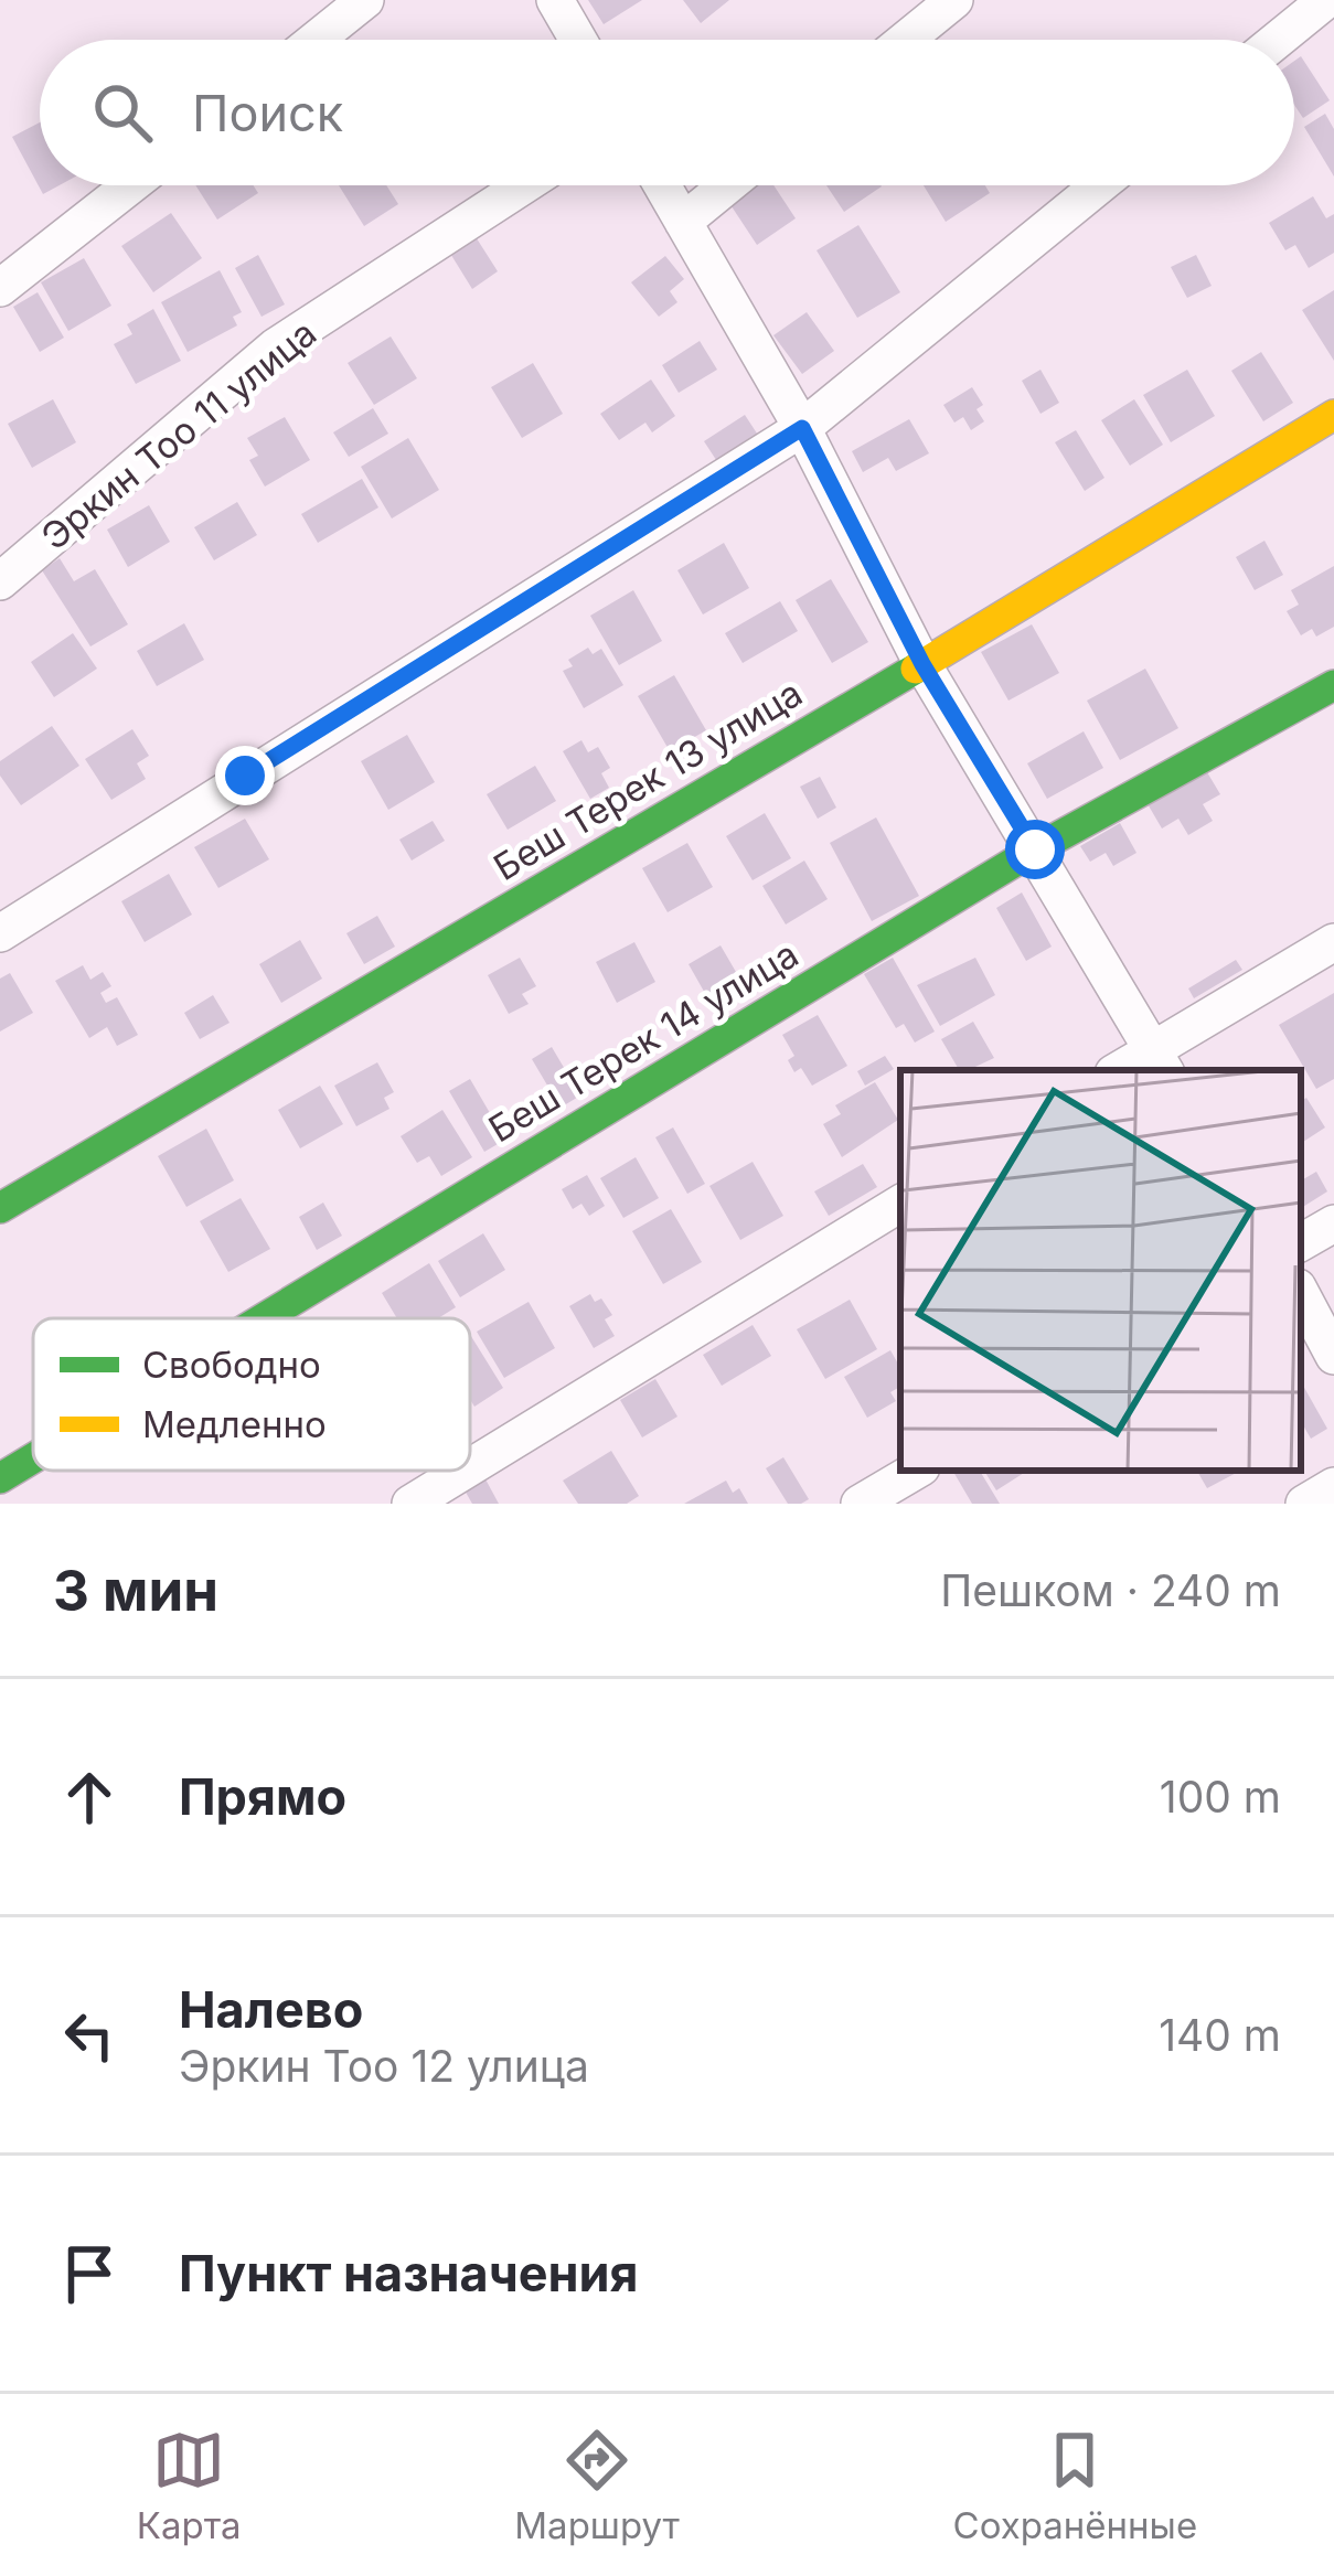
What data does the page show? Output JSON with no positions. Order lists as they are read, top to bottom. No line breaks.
{"streets":{"street":["Эркин Тоо 11 улица","Беш Терек 13 улица","Беш Терек 14 улица"]},"legend":["Свободно","Медленно"],"page":{"search":"Поиск","heading":["3 мин","Пешком · 240 m"],"list":[["Прямо","100 m"],["Налево","Эркин Тоо 12 улица","140 m"],"Пункт назначения"],"nav":["Карта","Маршрут","Сохранённые"]}}
